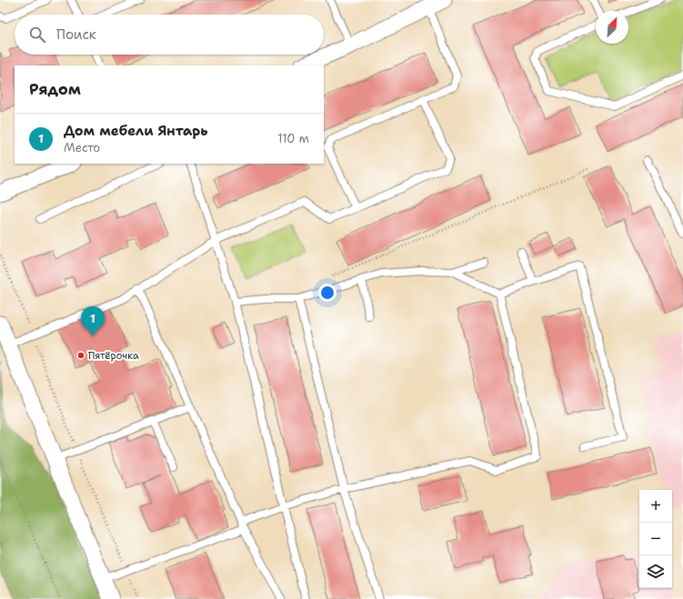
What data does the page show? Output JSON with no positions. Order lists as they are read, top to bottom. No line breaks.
{"places":["Пятёрочка"],"north":"top right","page":{"search":"Поиск","heading":"Рядом","list":[{"mark":"1","name":"Дом мебели Янтарь","note":"Место","value":"110 m"}],"pins":"1","map_buttons":["+","−"]}}
